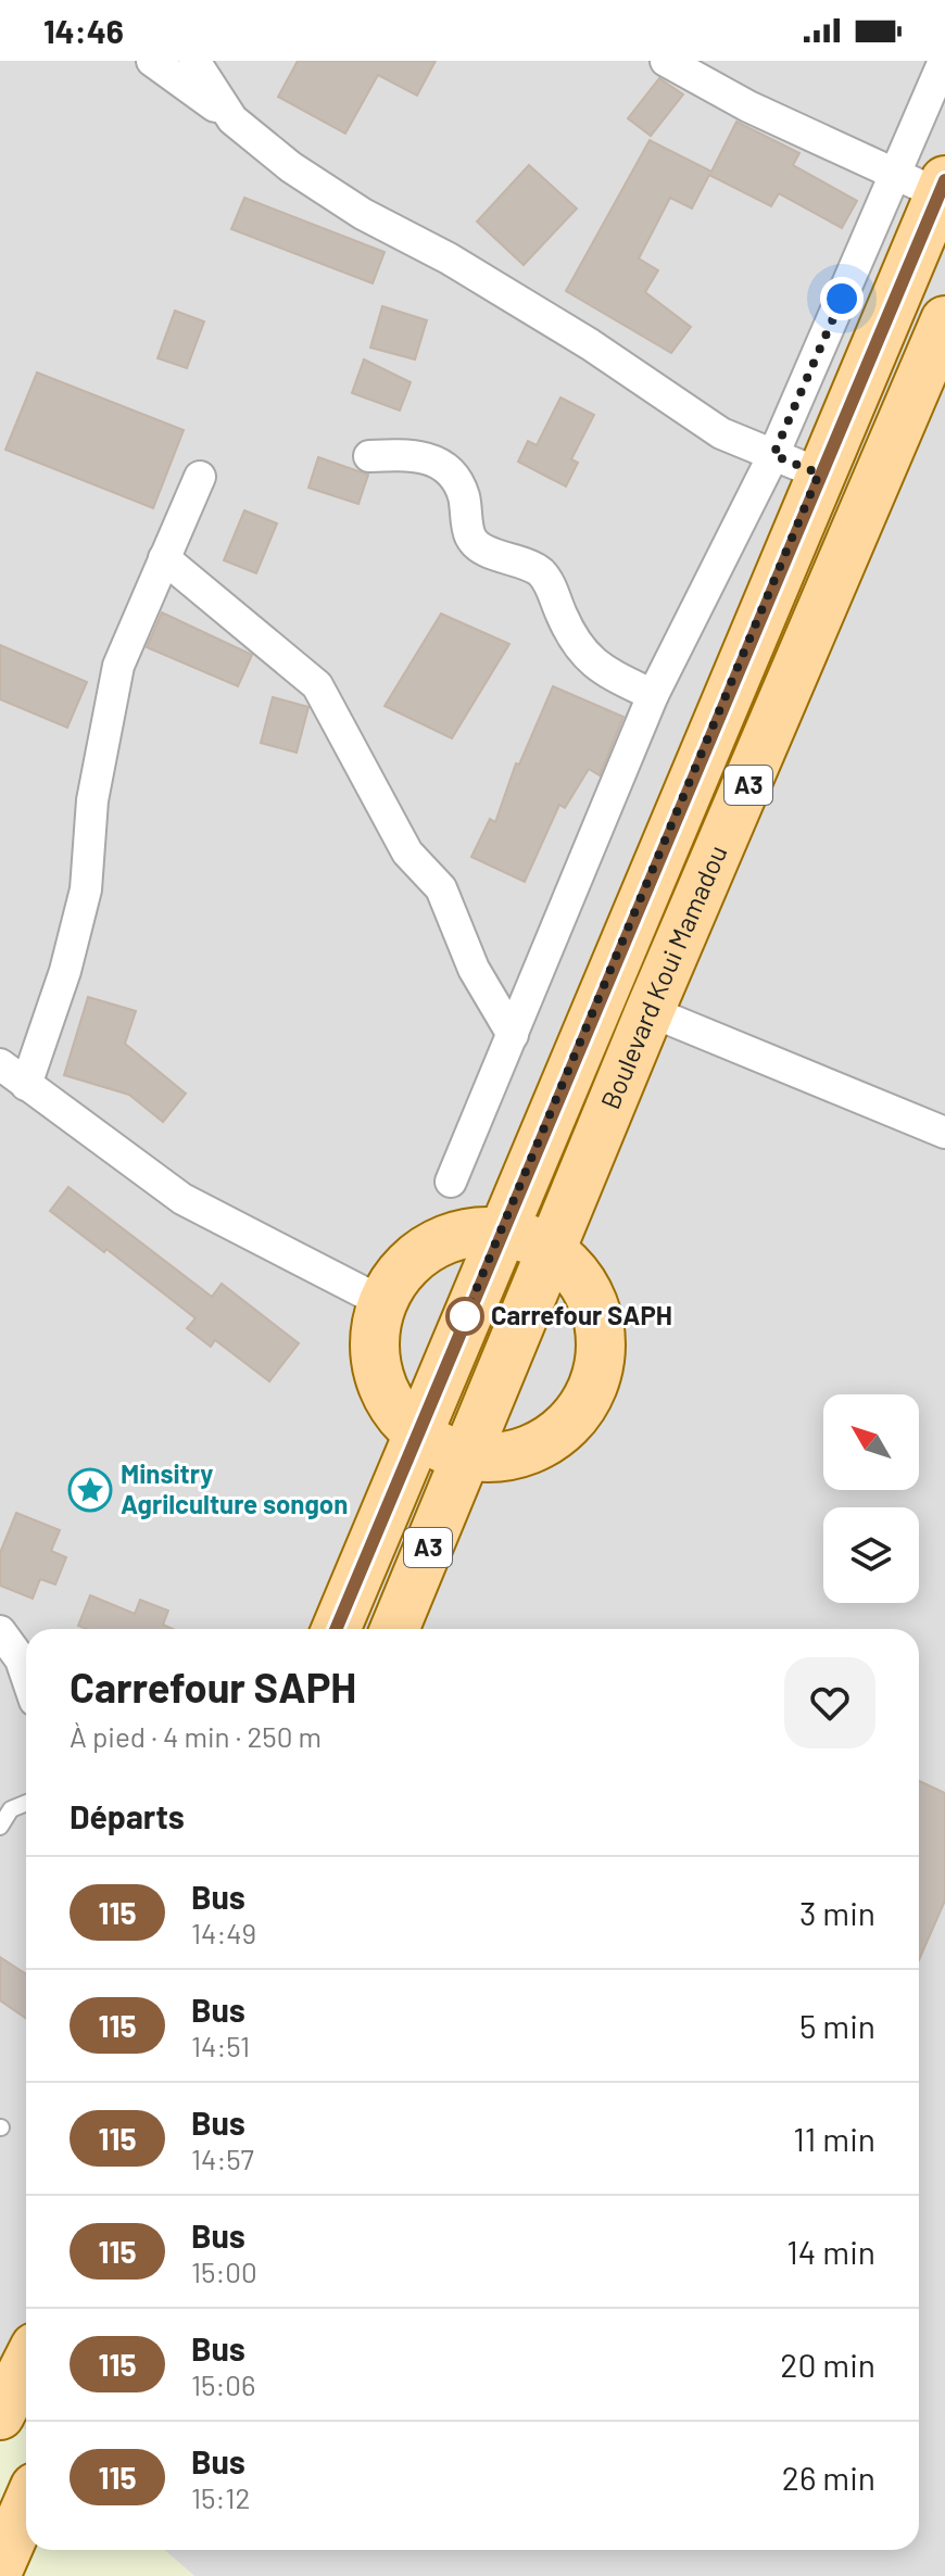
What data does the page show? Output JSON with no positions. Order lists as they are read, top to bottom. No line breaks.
{"streets":{"main road":["A3","Boulevard Koui Mamadou"]},"places":{"other":["Carrefour SAPH"],"place":["Minsitry Agrilculture songon"]},"lines":["bus line 115"],"north":"top left","page":{"status":"14:46","heading":[["Carrefour SAPH","À pied · 4 min · 250 m"],"Départs"],"list":[{"mark":"115","name":"Bus","note":"14:49","value":"3 min"},{"mark":"115","name":"Bus","note":"14:51","value":"5 min"},{"mark":"115","name":"Bus","note":"14:57","value":"11 min"},{"mark":"115","name":"Bus","note":"15:00","value":"14 min"},{"mark":"115","name":"Bus","note":"15:06","value":"20 min"},{"mark":"115","name":"Bus","note":"15:12","value":"26 min"}]}}
